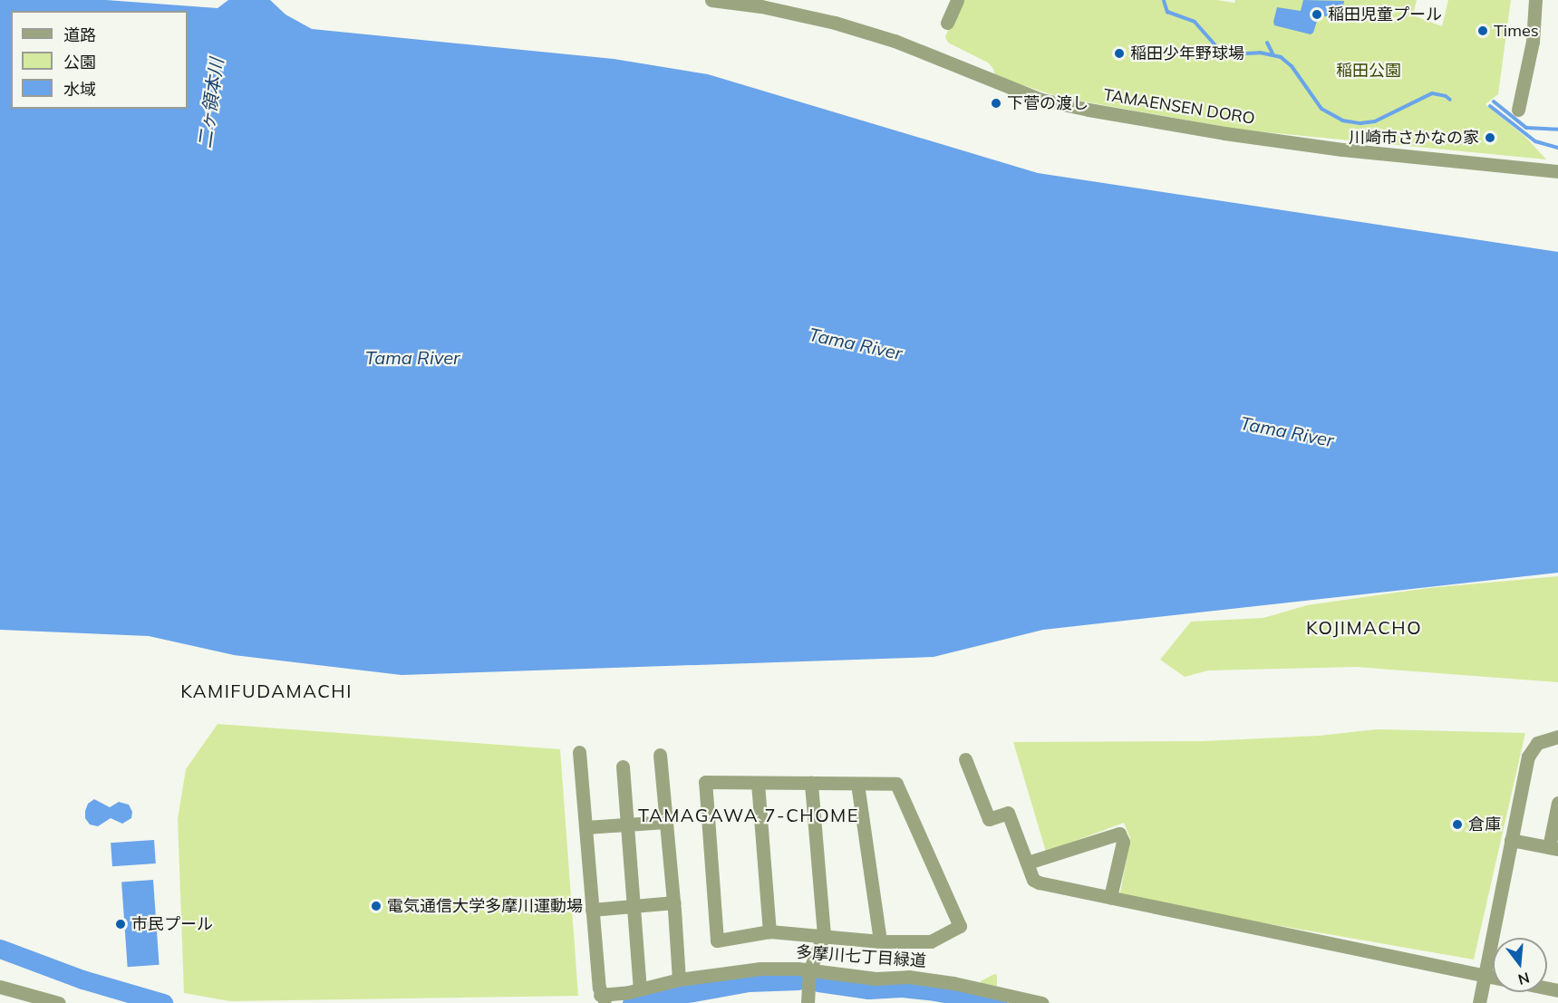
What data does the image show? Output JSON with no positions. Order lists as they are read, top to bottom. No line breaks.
{"streets":{"street":["TAMAENSEN DORO","多摩川七丁目緑道"]},"districts":["KOJIMACHO","KAMIFUDAMACHI","TAMAGAWA 7-CHOME"],"water":["二ヶ領本川","Tama River"],"parks":["稲田公園"],"places":["稲田児童プール","Times","稲田少年野球場","下菅の渡し","川崎市さかなの家","倉庫","電気通信大学多摩川運動場","市民プール"],"legend":["道路","公園","水域"],"north":"bottom"}
